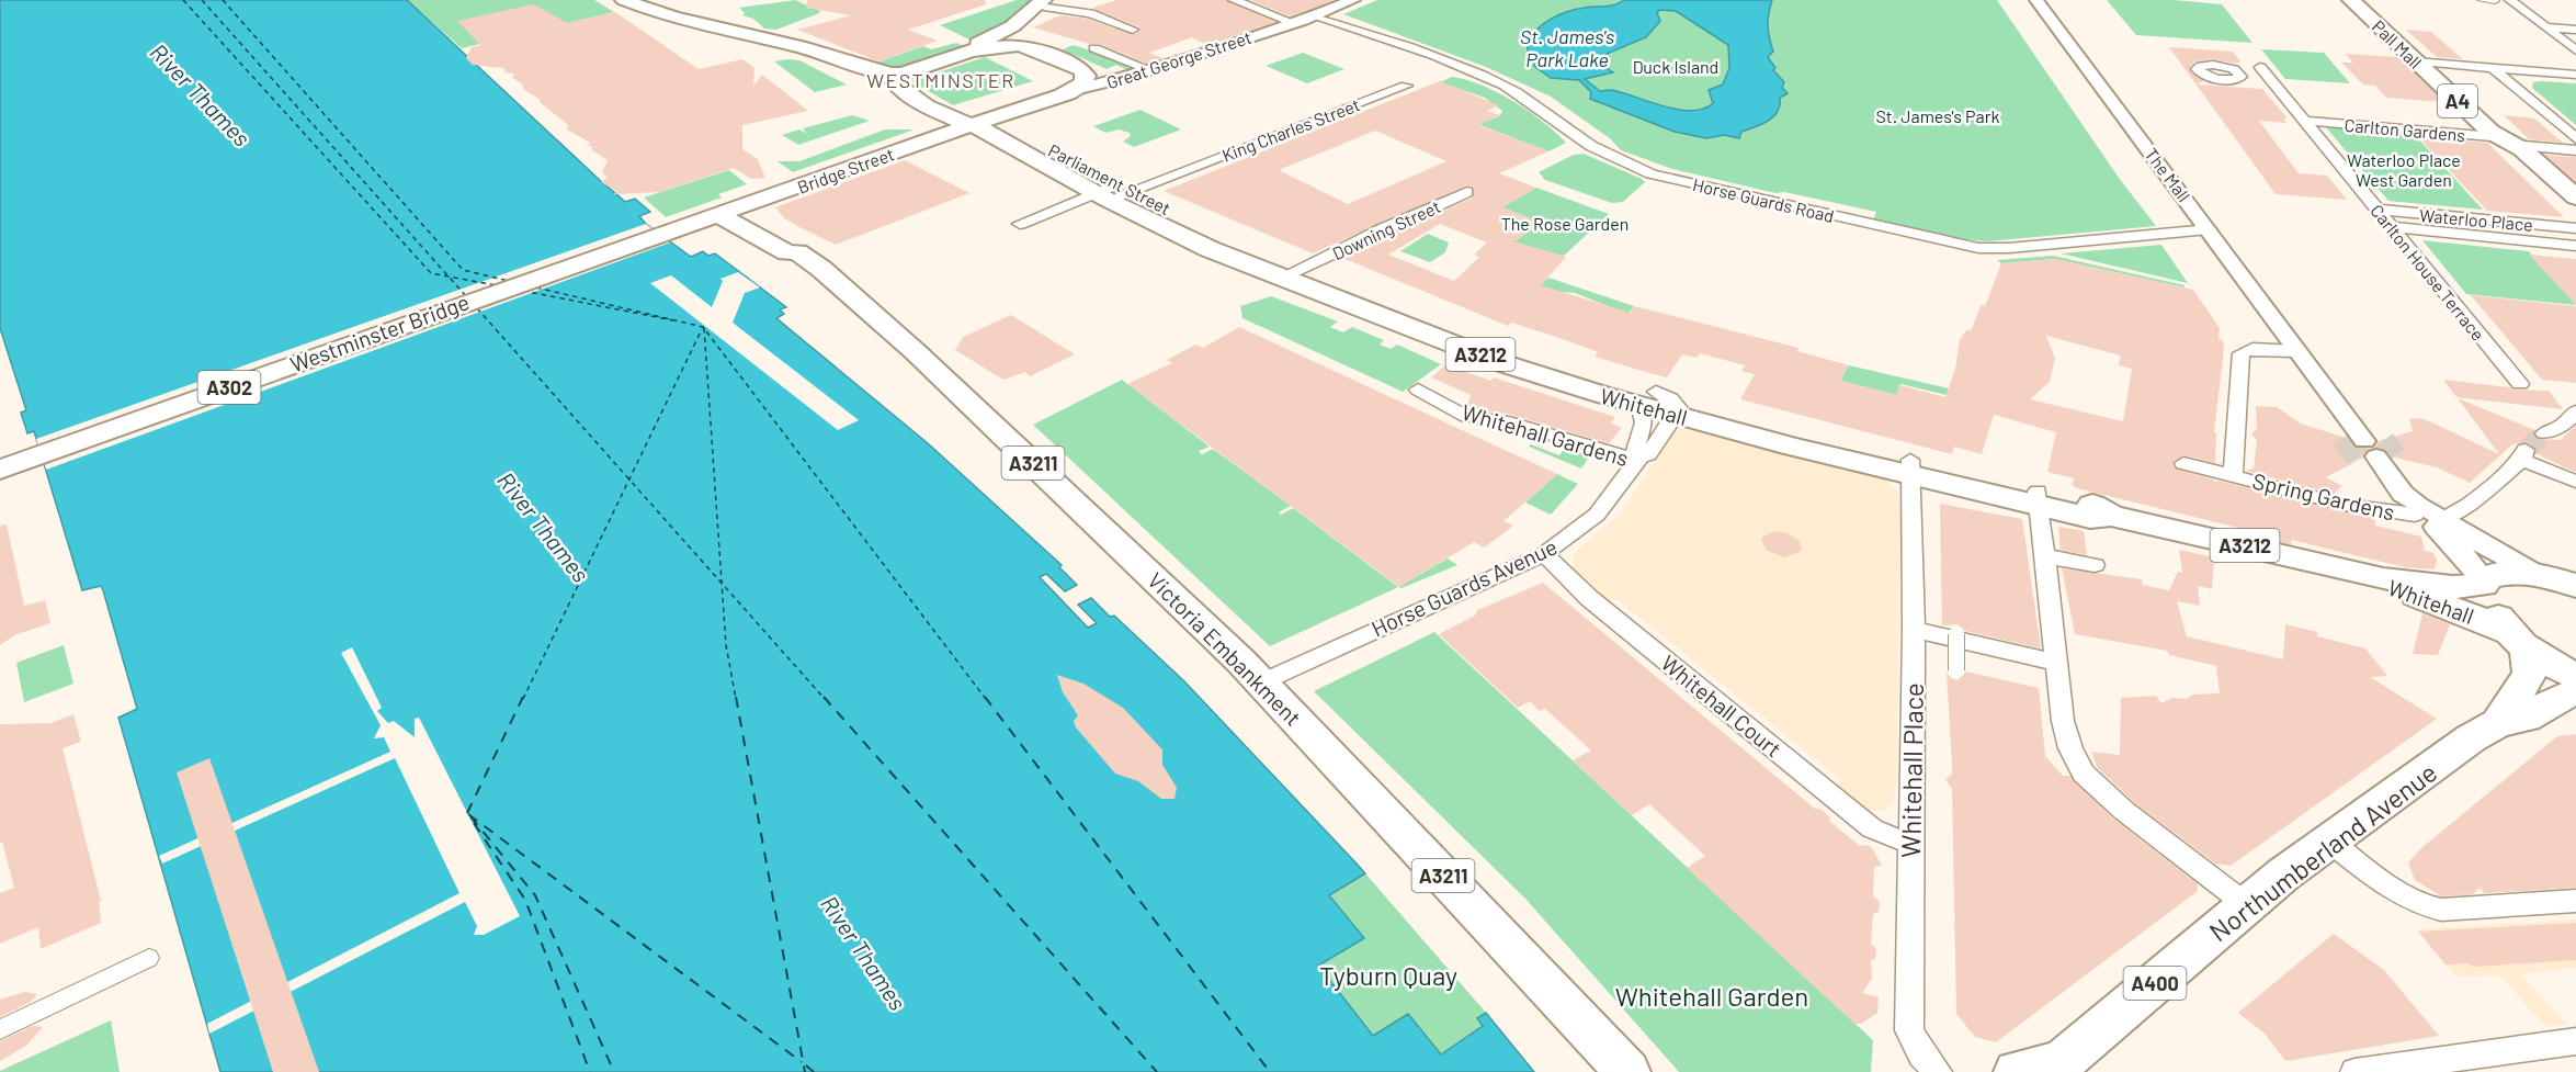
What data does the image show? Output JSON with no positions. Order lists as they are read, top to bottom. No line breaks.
{"streets":{"main road":["Pall Mall","Great George Street","A4","Bridge Street","Parliament Street","Westminster Bridge","A3212","A302","Whitehall","A3211","Victoria Embankment","Northumberland Avenue","A400"],"street":["King Charles Street","Carlton Gardens","The Mall","Horse Guards Road","Waterloo Place","Downing Street","Carlton House Terrace","Whitehall Gardens","Spring Gardens","Horse Guards Avenue","Whitehall Court","Whitehall Place"]},"crossings":[["Pall Mall","Carlton Gardens"],["Great George Street","Bridge Street"],["Great George Street","Parliament Street"],["Great George Street","Horse Guards Road"],["King Charles Street","Parliament Street"],["Carlton Gardens","Carlton House Terrace"],["Bridge Street","Parliament Street"],["Bridge Street","Westminster Bridge"],["Bridge Street","Victoria Embankment"],["The Mall","Horse Guards Road"],["The Mall","Whitehall"],["The Mall","Spring Gardens"],["Parliament Street","Whitehall"],["Waterloo Place","Carlton House Terrace"],["Downing Street","Whitehall"],["Westminster Bridge","Victoria Embankment"],["Whitehall","Horse Guards Avenue"],["Whitehall","Whitehall Place"],["Whitehall","Northumberland Avenue"],["Whitehall Gardens","Horse Guards Avenue"],["Horse Guards Avenue","Victoria Embankment"],["Horse Guards Avenue","Whitehall Court"],["Whitehall Court","Whitehall Place"]],"districts":["WESTMINSTER"],"water":["St. James's Park Lake","River Thames"],"parks":["Duck Island","St. James's Park","Waterloo Place West Garden","The Rose Garden","Tyburn Quay","Whitehall Garden"]}
